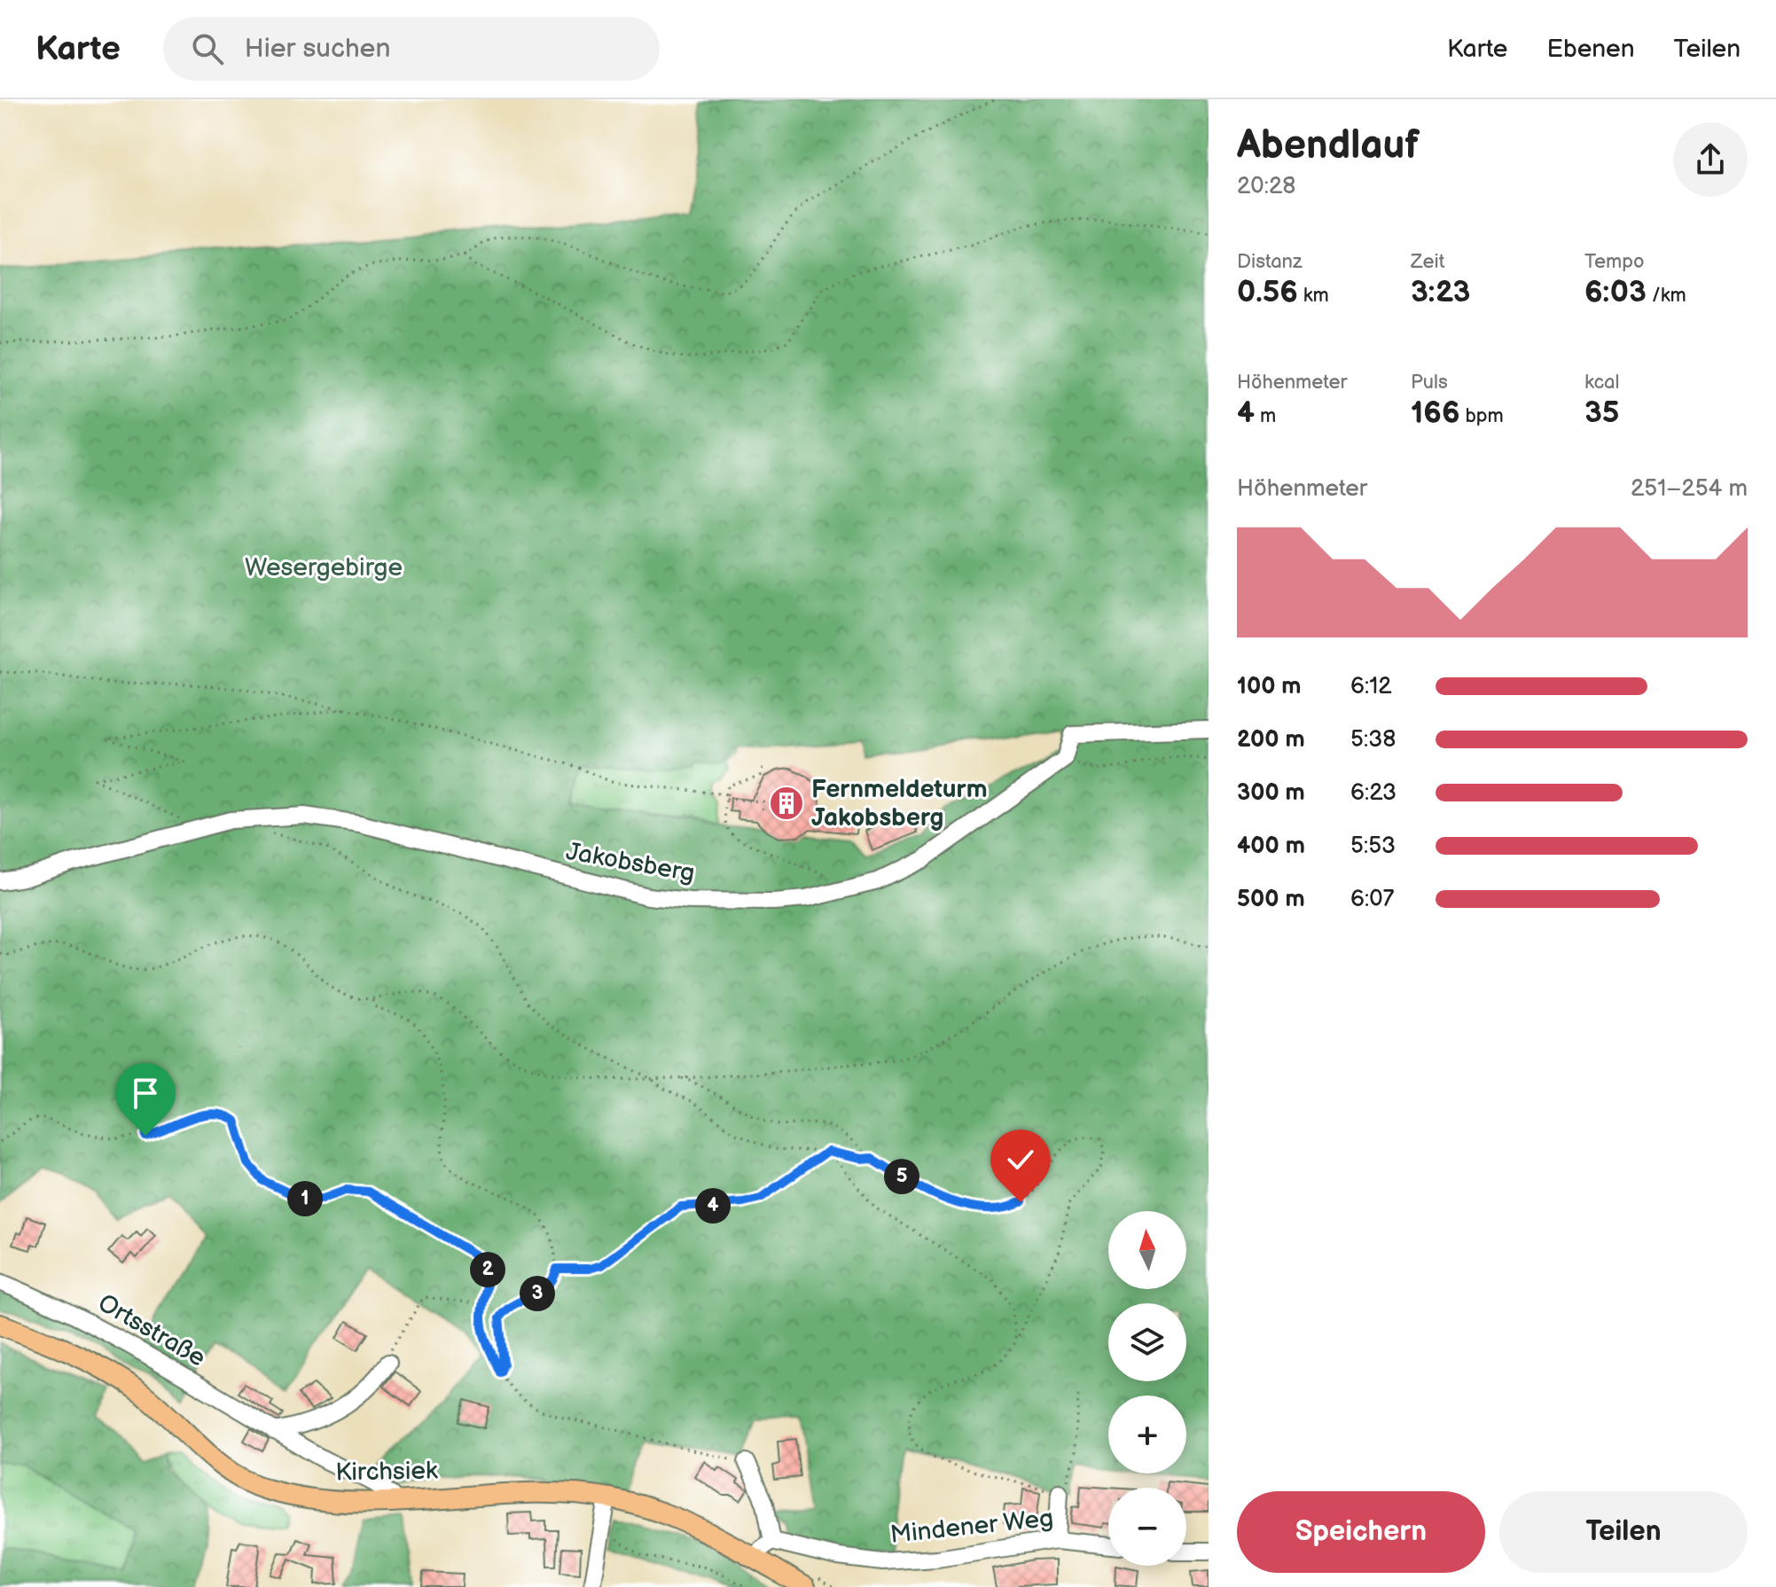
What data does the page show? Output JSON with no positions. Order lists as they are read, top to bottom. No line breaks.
{"streets":{"main road":["Kirchsiek"],"street":["Jakobsberg","Ortsstraße","Mindener Weg"]},"crossings":[["Ortsstraße","Kirchsiek"]],"parks":["Wesergebirge"],"places":{"building":["Fernmeldeturm Jakobsberg"]},"north":"top","page":{"header":"Karte","search":"Hier suchen","nav":["Karte","Ebenen","Teilen"],"heading":["Abendlauf","20:28"],"stats":[["Distanz","0.56 km"],["Zeit","3:23"],["Tempo","6:03 /km"],["Höhenmeter","4 m"],["Puls","166 bpm"],["kcal","35"]],"chart":["Höhenmeter","251–254 m"],"list":[{"name":"100 m","note":"6:12"},{"name":"200 m","note":"5:38"},{"name":"300 m","note":"6:23"},{"name":"400 m","note":"5:53"},{"name":"500 m","note":"6:07"}],"pins":["5","1","4","2","3"],"map_buttons":["+","−"],"buttons":["Speichern","Teilen"]}}
